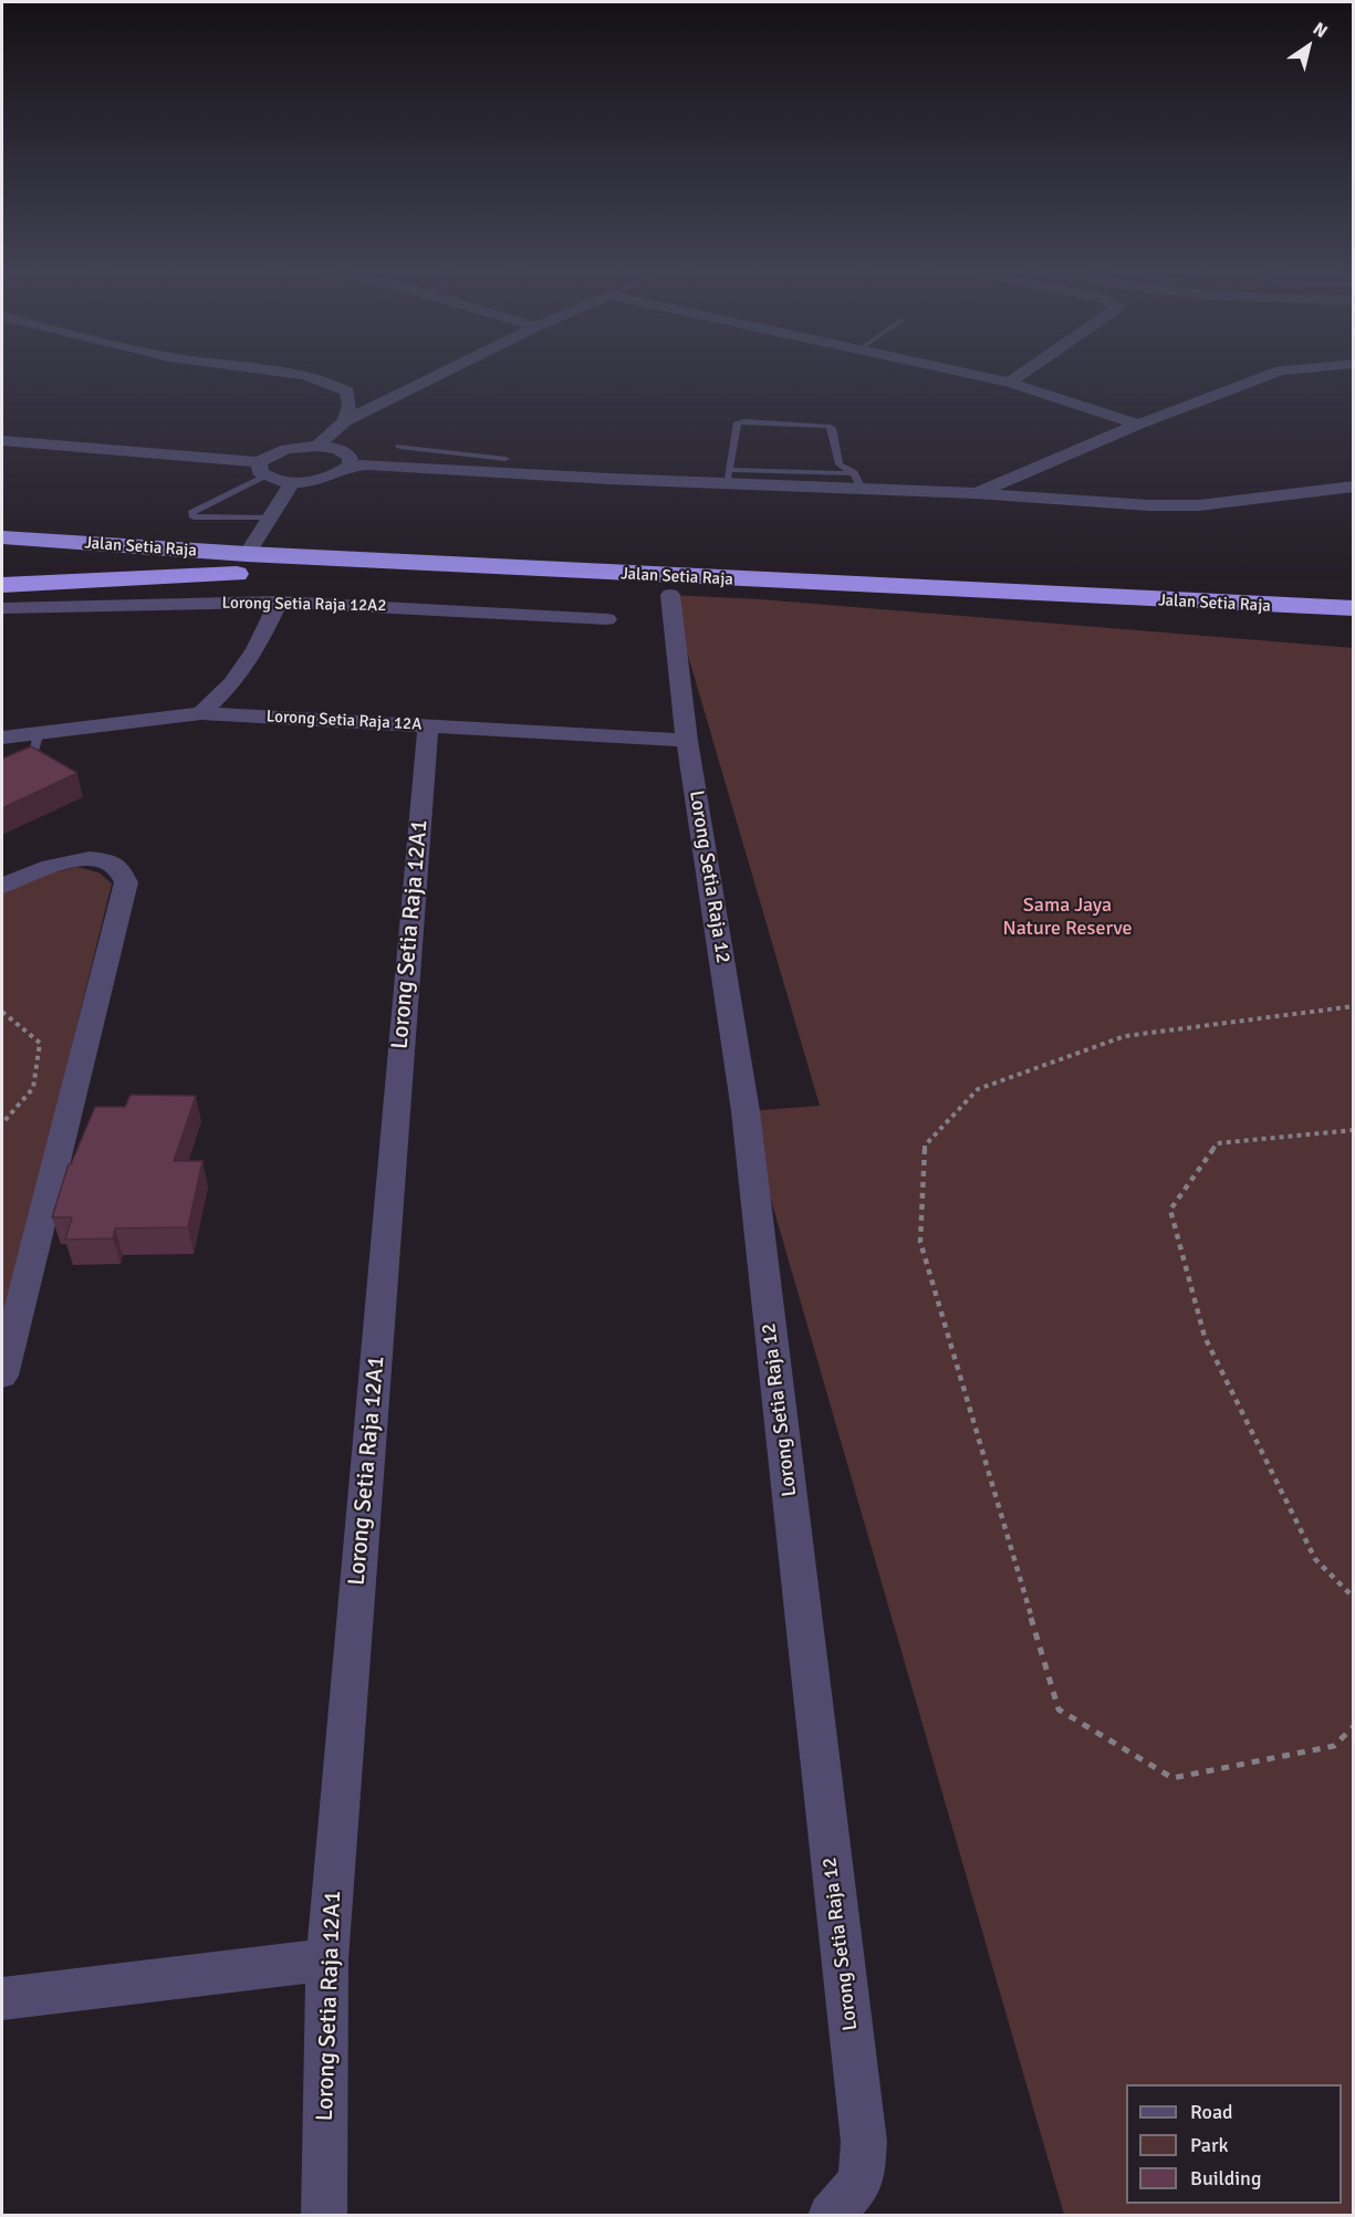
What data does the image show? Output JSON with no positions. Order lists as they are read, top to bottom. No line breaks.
{"streets":{"highway":["Jalan Setia Raja"],"street":["Lorong Setia Raja 12A2","Lorong Setia Raja 12A","Lorong Setia Raja 12","Lorong Setia Raja 12A1"]},"crossings":[["Jalan Setia Raja","Lorong Setia Raja 12"],["Lorong Setia Raja 12A","Lorong Setia Raja 12"],["Lorong Setia Raja 12A","Lorong Setia Raja 12A1"]],"parks":["Sama Jaya Nature Reserve"],"legend":["Road","Park","Building"],"north":"top right"}
